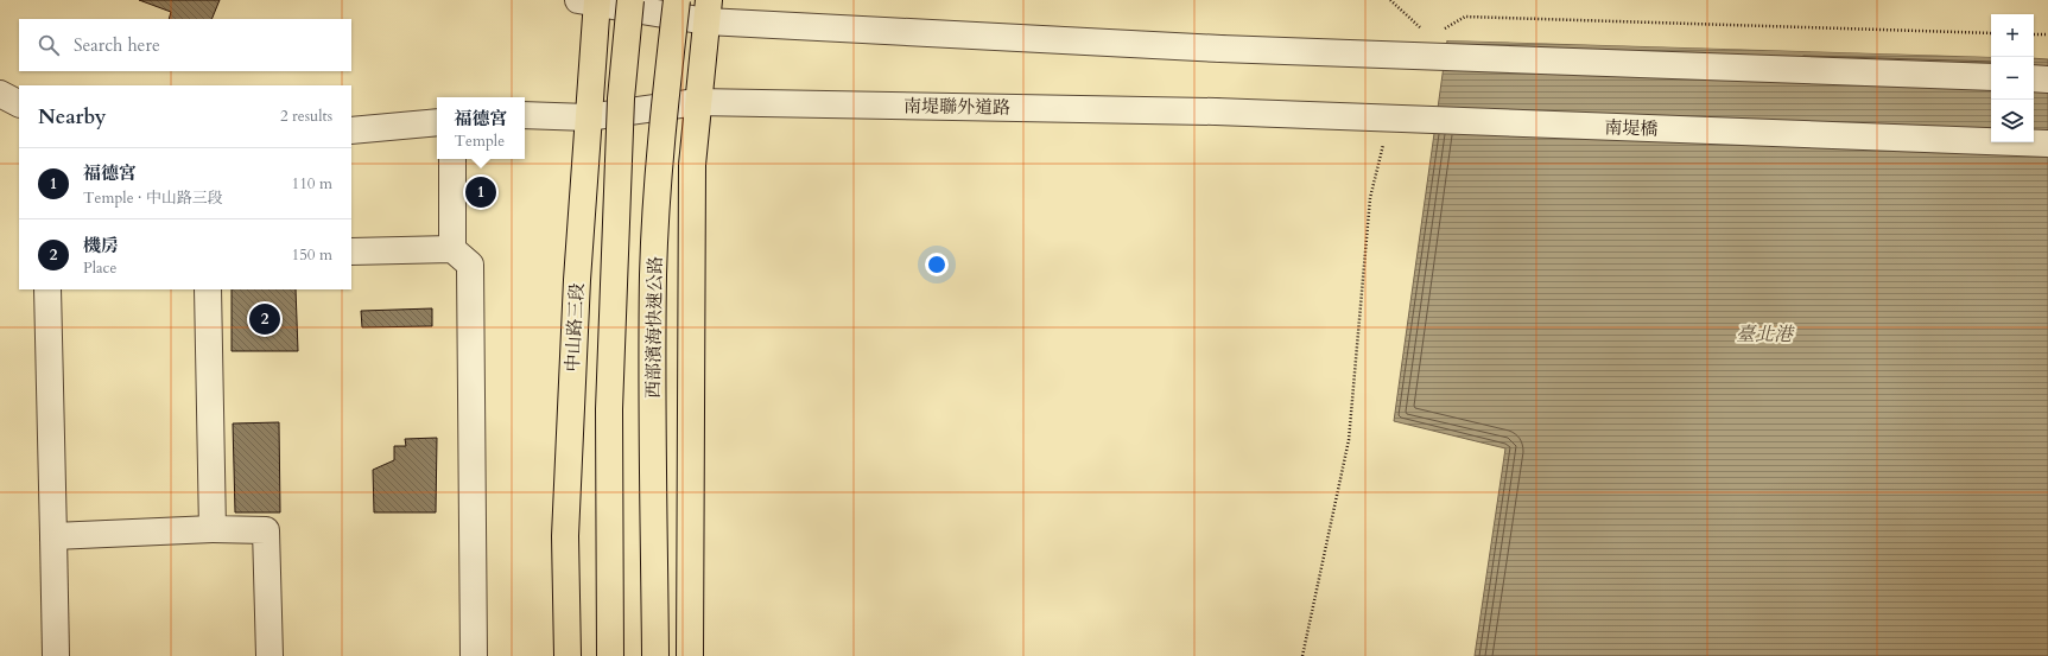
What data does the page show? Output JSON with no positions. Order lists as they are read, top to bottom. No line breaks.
{"streets":{"main road":["中山路三段","西部濱海快速公路"],"street":["南堤聯外道路","南堤橋"]},"crossings":[["南堤聯外道路","南堤橋"],["南堤聯外道路","中山路三段"]],"water":["臺北港"],"page":{"map_buttons":["+","−"],"search":"Search here","heading":["Nearby","2 results"],"popup":["福德宮","Temple"],"list":[{"mark":"1","name":"福德宮","note":"Temple · 中山路三段","value":"110 m"},{"mark":"2","name":"機房","note":"Place","value":"150 m"}],"pins":["1","2"]}}
